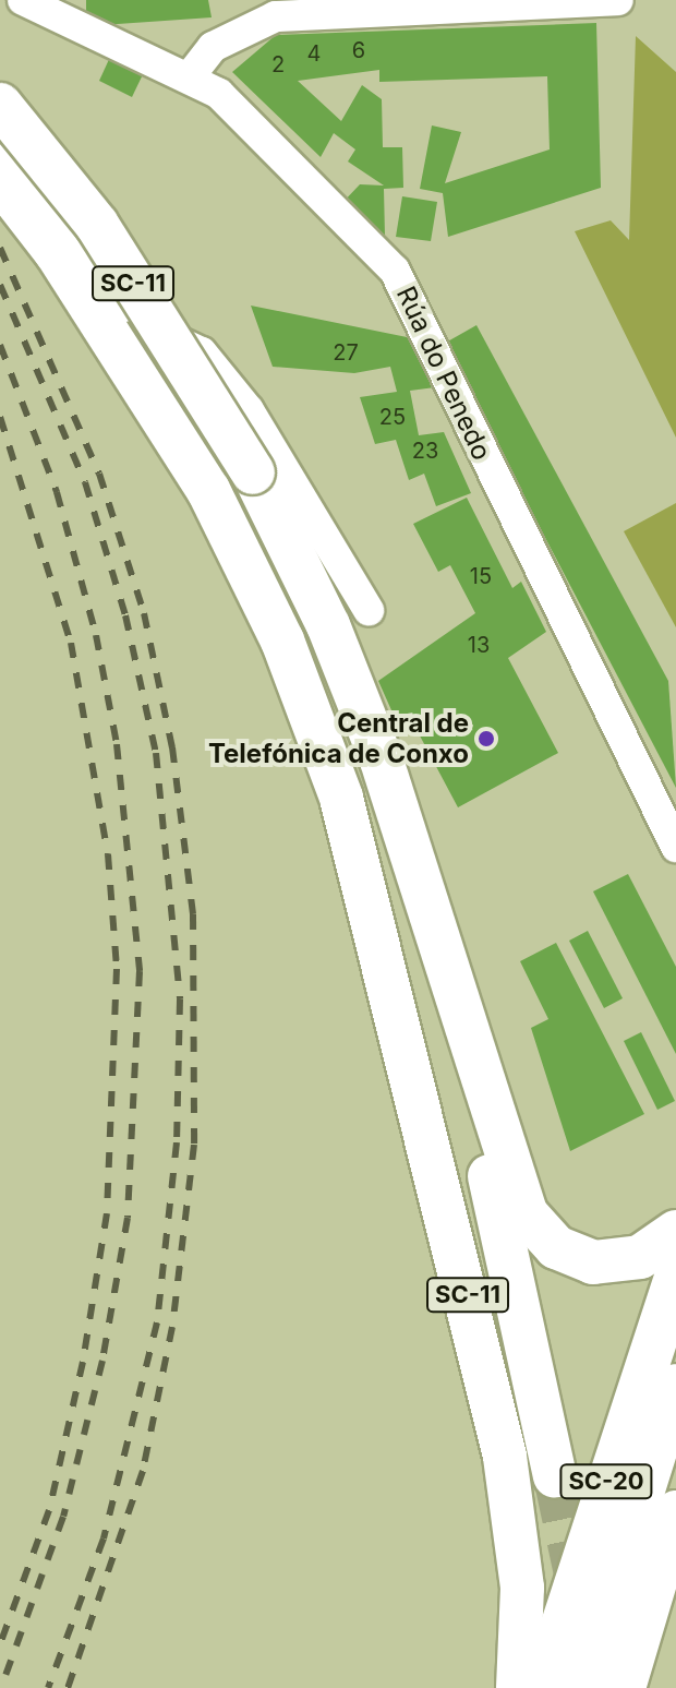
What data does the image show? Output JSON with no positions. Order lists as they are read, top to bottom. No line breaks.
{"streets":{"highway":["SC-11","SC-20"],"street":["Rúa do Penedo"]},"places":["Central de Telefónica de Conxo"],"house_numbers":["6","4","2","27","25","23","15","13"]}
